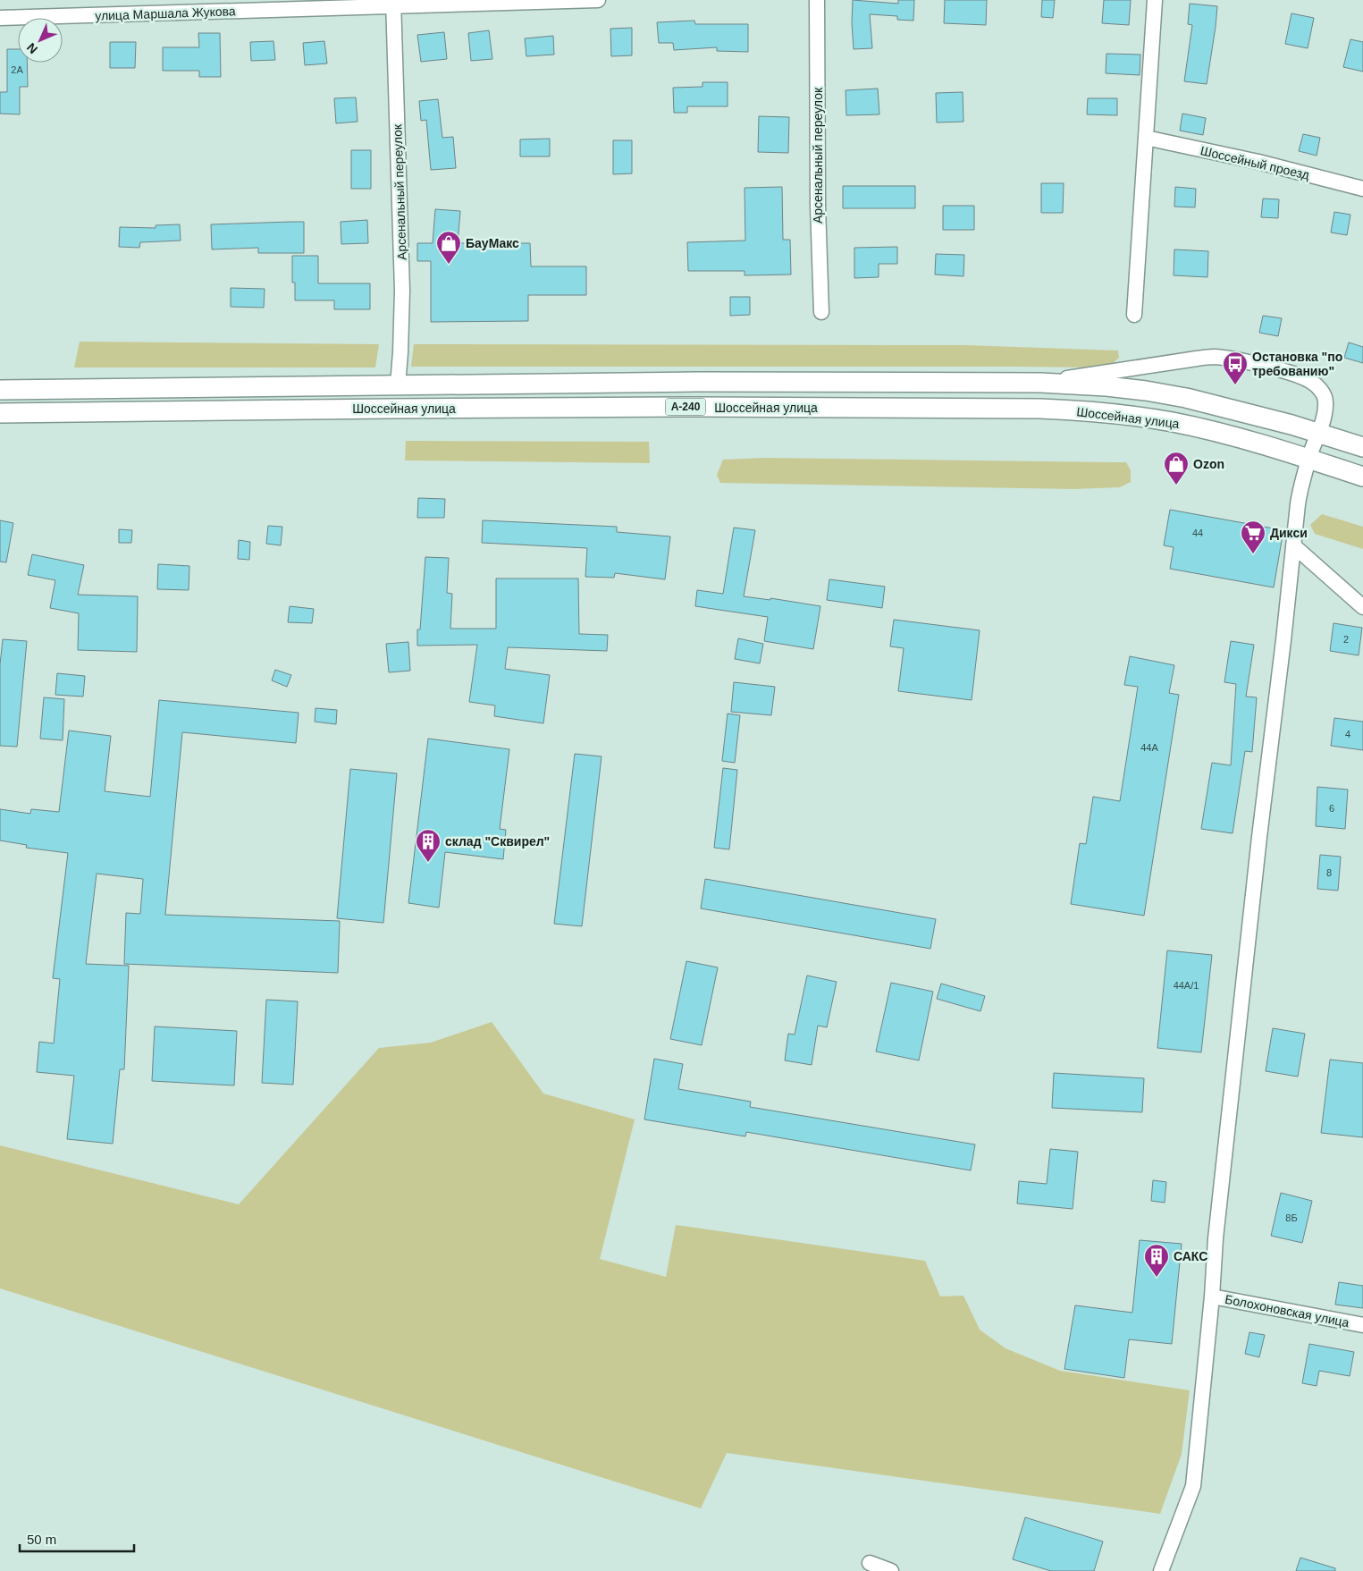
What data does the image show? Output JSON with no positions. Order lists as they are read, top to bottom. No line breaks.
{"streets":{"main road":["А-240","Шоссейная улица"],"street":["улица Маршала Жукова","Арсенальный переулок","Шоссейный проезд","Болохоновская улица"]},"crossings":[["улица Маршала Жукова","Арсенальный переулок"],["Арсенальный переулок","Шоссейная улица"]],"places":{"shop":["БауМакс","Ozon"],"bus stop":["Остановка \"по требованию\""],"supermarket":["Дикси"],"building":["склад \"Сквирел\"","САКС"]},"house_numbers":["2А","44","2","4","44А","6","8","44А/1","8Б"],"scale_bar":"50 m","north":"bottom left"}
